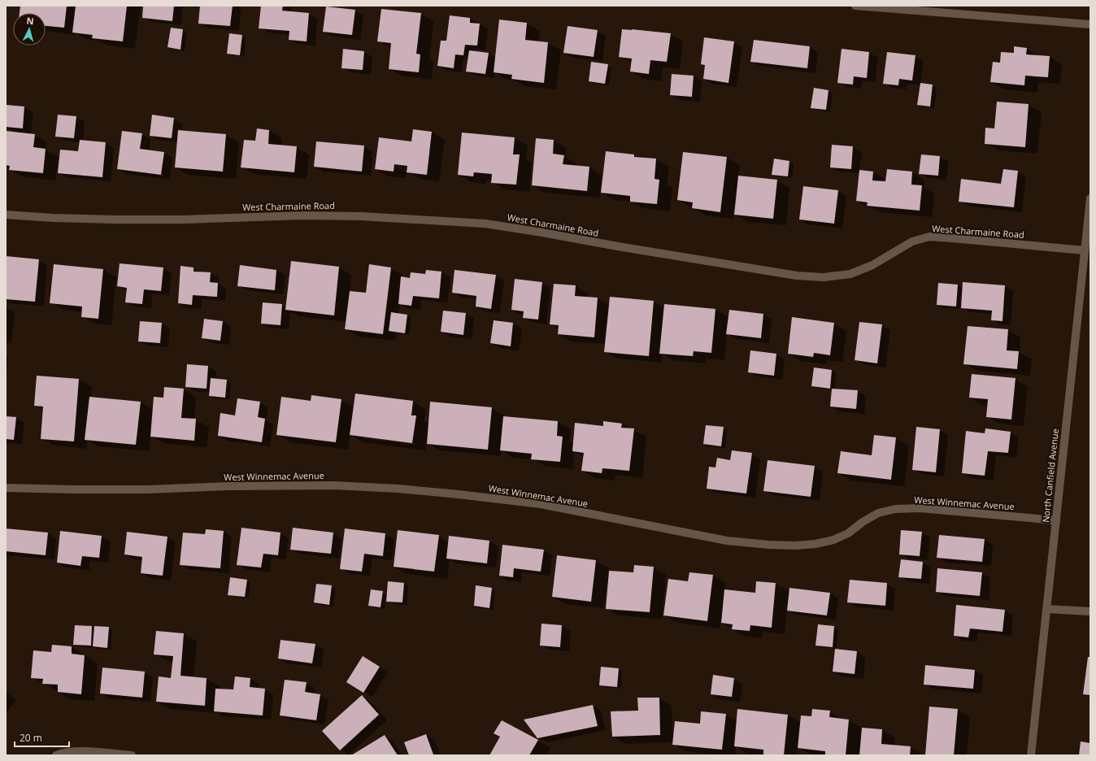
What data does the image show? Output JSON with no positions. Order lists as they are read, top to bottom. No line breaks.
{"streets":{"street":["West Charmaine Road","North Canfield Avenue","West Winnemac Avenue"]},"crossings":[["West Charmaine Road","North Canfield Avenue"],["North Canfield Avenue","West Winnemac Avenue"]],"scale_bar":"20 m","north":"top"}
